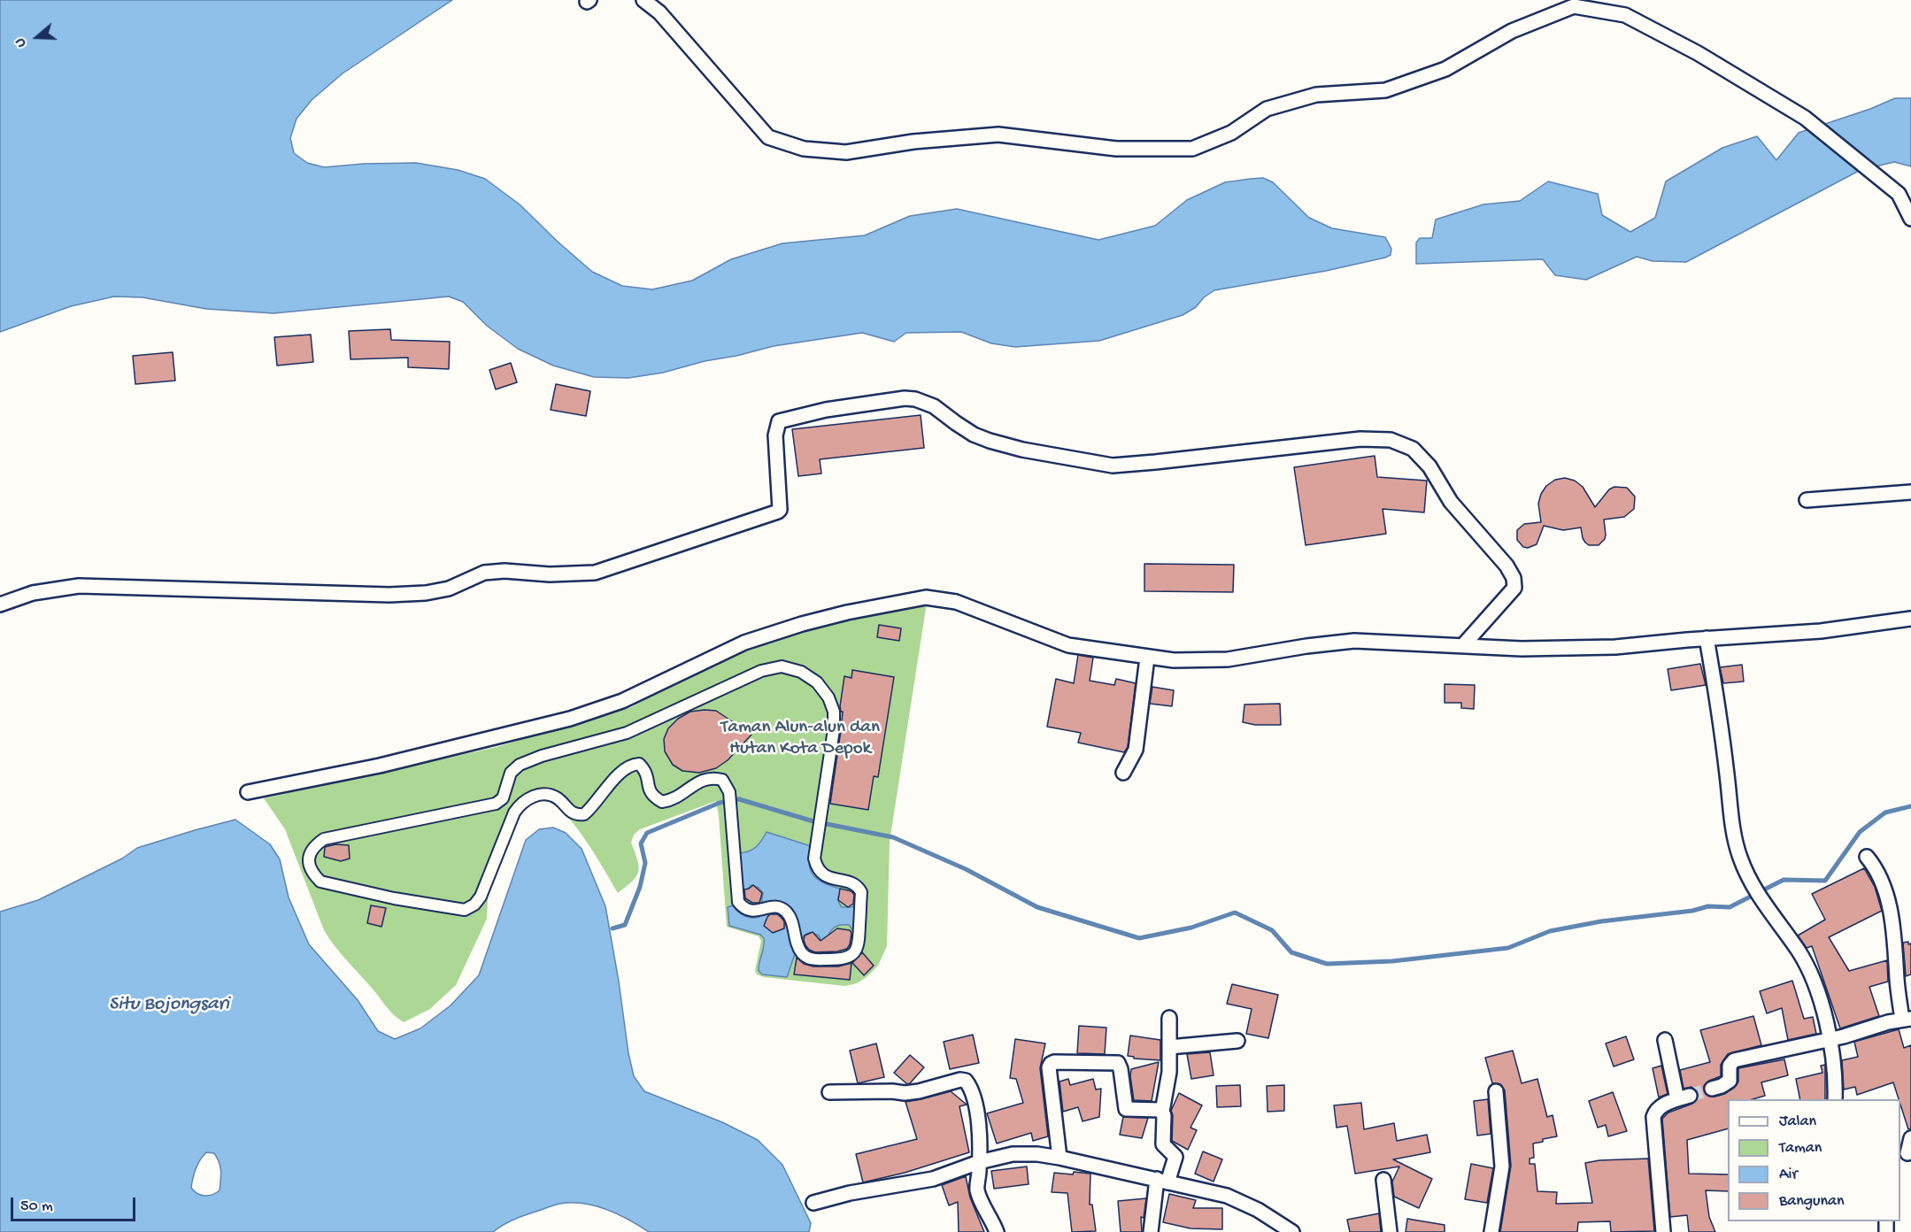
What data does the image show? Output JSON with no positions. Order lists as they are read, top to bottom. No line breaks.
{"water":["Situ Bojongsari"],"parks":["Taman Alun-alun dan Hutan Kota Depok"],"legend":["Jalan","Taman","Air","Bangunan"],"scale_bar":"50 m","north":"left"}
